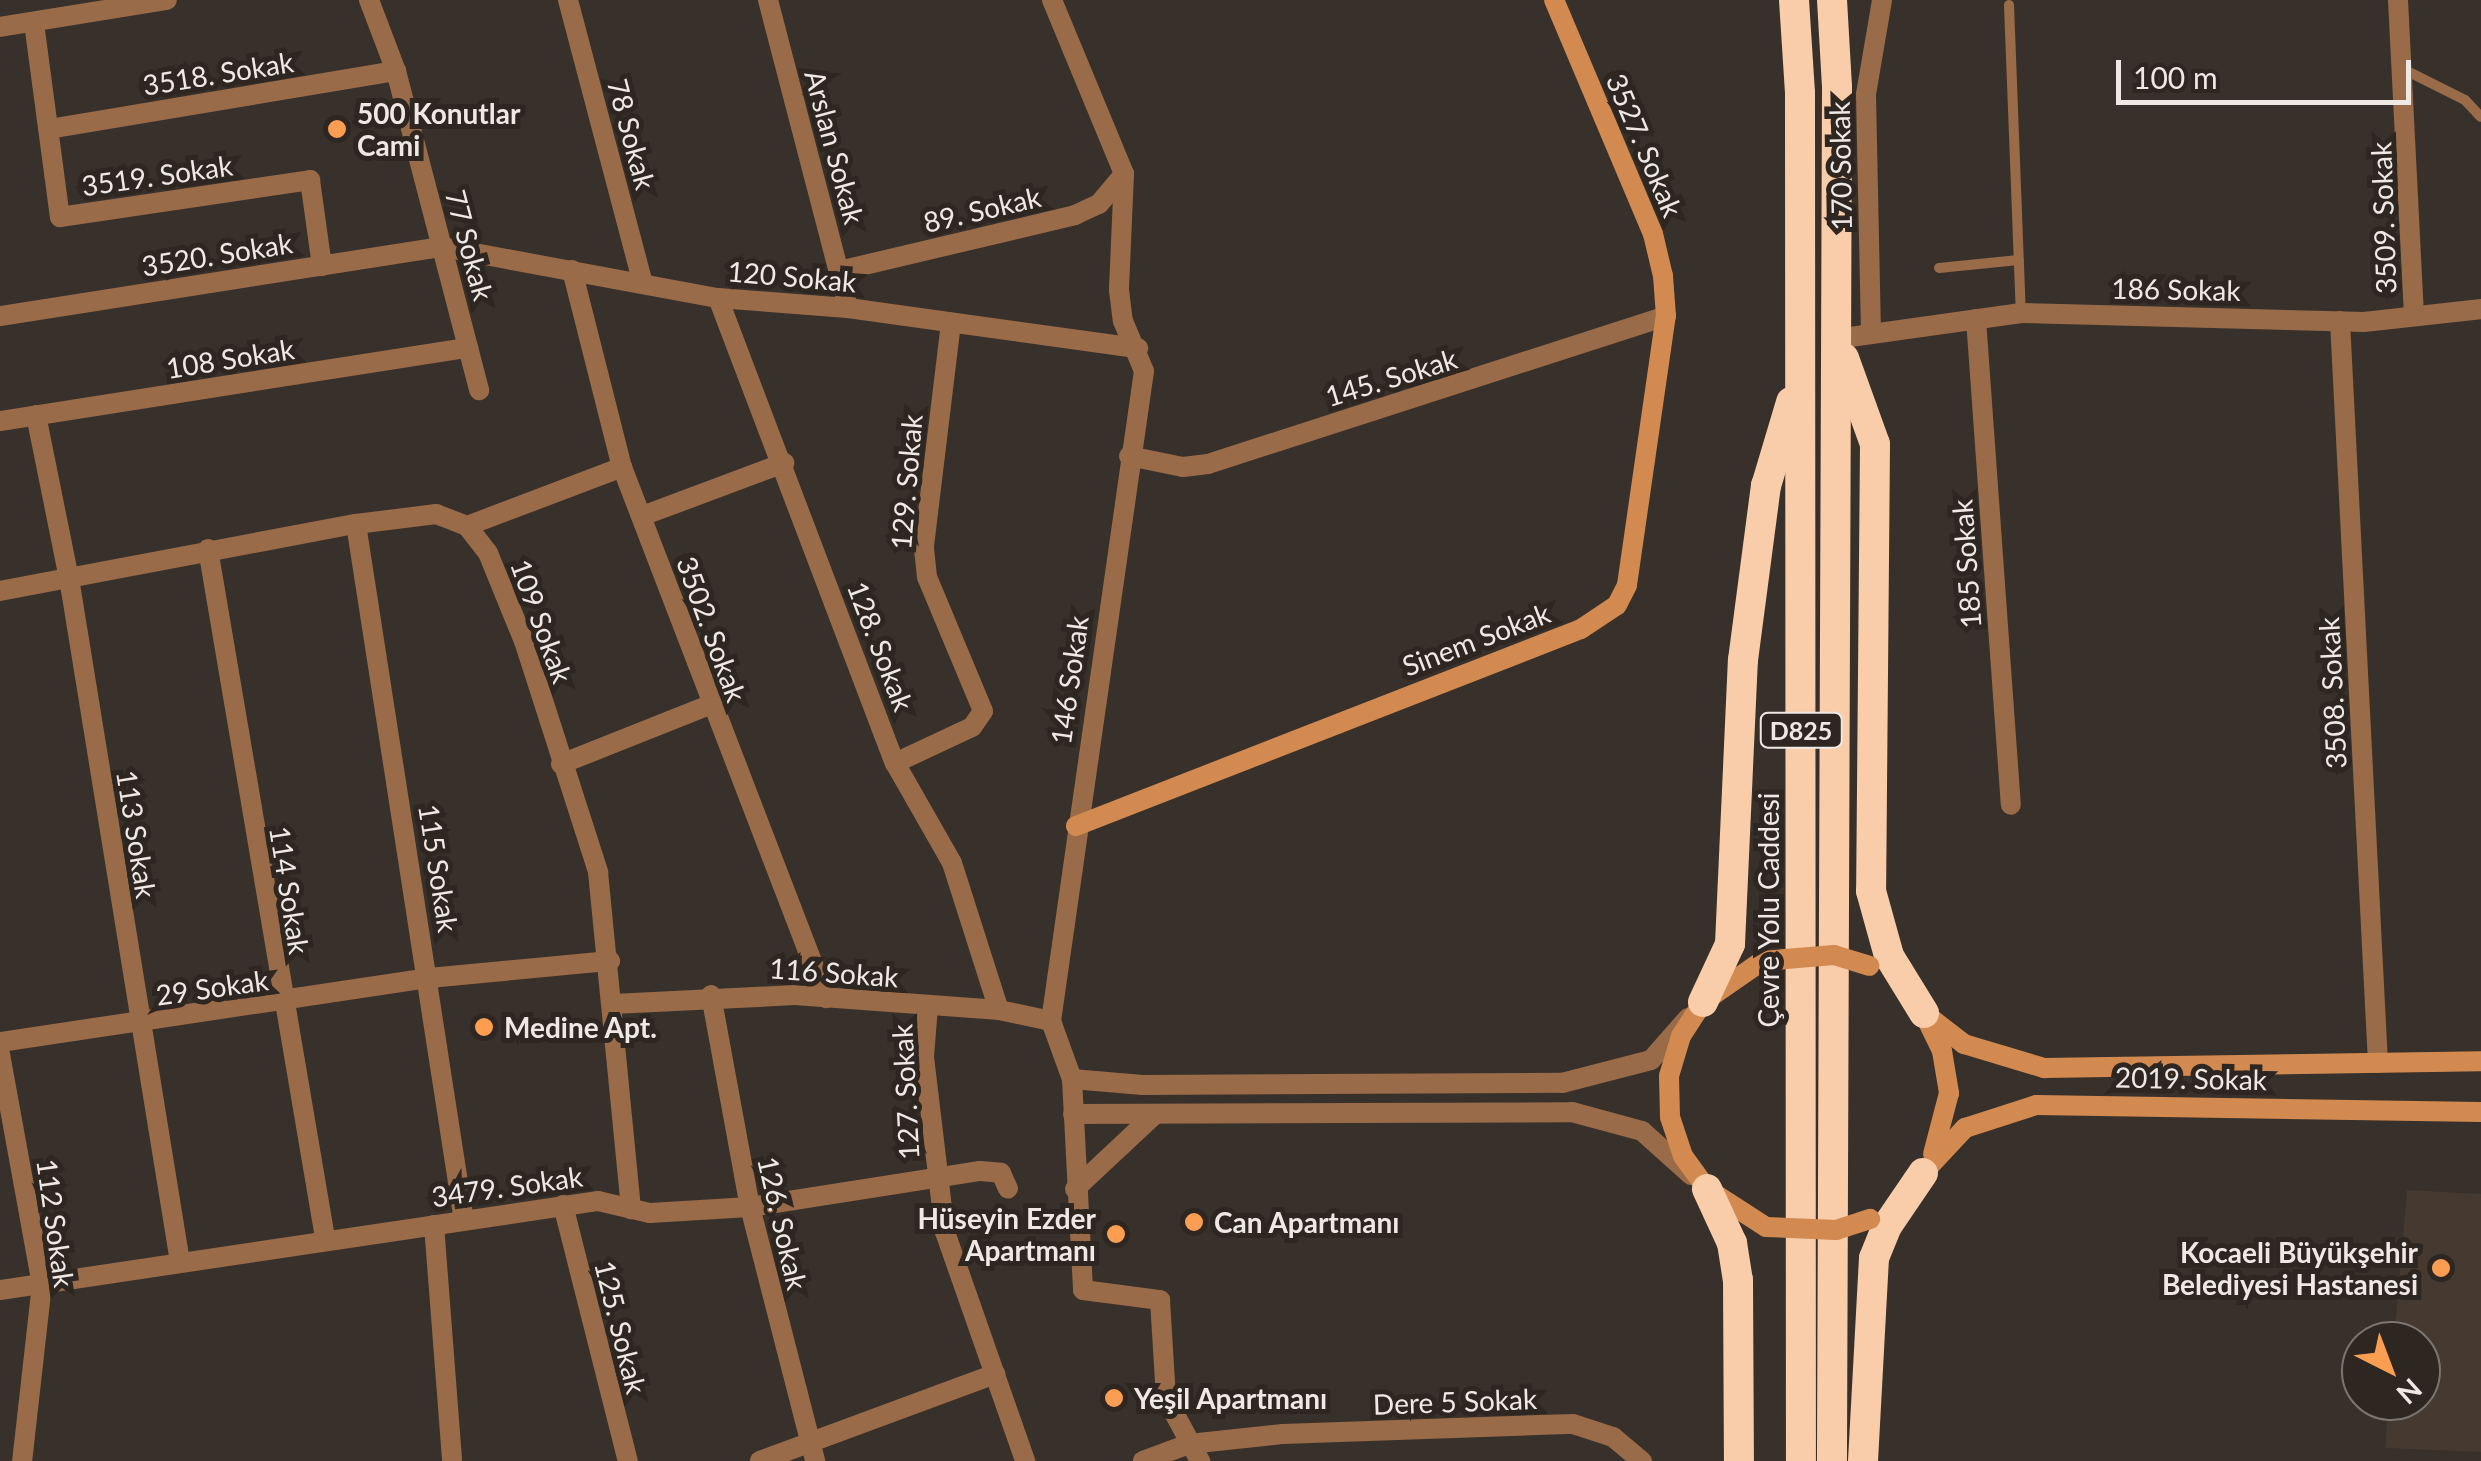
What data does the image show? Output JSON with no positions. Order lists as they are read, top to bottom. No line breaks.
{"streets":{"highway":["D825","Çevre Yolu Caddesi"],"street":["3518. Sokak","78 Sokak","3527. Sokak","Arslan Sokak","170 Sokak","3519. Sokak","89. Sokak","3509. Sokak","77 Sokak","3520. Sokak","120 Sokak","186 Sokak","108 Sokak","145. Sokak","129. Sokak","185 Sokak","109 Sokak","3502. Sokak","Sinem Sokak","128. Sokak","146 Sokak","3508. Sokak","113 Sokak","115 Sokak","114 Sokak","116 Sokak","29 Sokak","2019. Sokak","127. Sokak","3479. Sokak","112 Sokak","126. Sokak","125. Sokak","Dere 5 Sokak"]},"crossings":[["3518. Sokak","3519. Sokak"],["3518. Sokak","77 Sokak"],["78 Sokak","120 Sokak"],["3527. Sokak","145. Sokak"],["3527. Sokak","Sinem Sokak"],["Arslan Sokak","89. Sokak"],["Arslan Sokak","120 Sokak"],["170 Sokak","186 Sokak"],["3519. Sokak","3520. Sokak"],["89. Sokak","146 Sokak"],["3509. Sokak","186 Sokak"],["77 Sokak","3520. Sokak"],["77 Sokak","120 Sokak"],["77 Sokak","108 Sokak"],["3520. Sokak","120 Sokak"],["120 Sokak","129. Sokak"],["120 Sokak","3502. Sokak"],["120 Sokak","128. Sokak"],["120 Sokak","146 Sokak"],["186 Sokak","185 Sokak"],["186 Sokak","3508. Sokak"],["186 Sokak","D825"],["108 Sokak","113 Sokak"],["145. Sokak","Sinem Sokak"],["145. Sokak","146 Sokak"],["129. Sokak","128. Sokak"],["109 Sokak","116 Sokak"],["109 Sokak","29 Sokak"],["109 Sokak","3479. Sokak"],["3502. Sokak","116 Sokak"],["Sinem Sokak","146 Sokak"],["128. Sokak","116 Sokak"],["146 Sokak","116 Sokak"],["3508. Sokak","2019. Sokak"],["113 Sokak","29 Sokak"],["113 Sokak","3479. Sokak"],["115 Sokak","29 Sokak"],["115 Sokak","3479. Sokak"],["114 Sokak","29 Sokak"],["114 Sokak","3479. Sokak"],["116 Sokak","127. Sokak"],["116 Sokak","126. Sokak"],["127. Sokak","3479. Sokak"],["3479. Sokak","112 Sokak"],["3479. Sokak","126. Sokak"],["3479. Sokak","125. Sokak"]],"places":["500 Konutlar Cami","Medine Apt.","Can Apartmanı","Hüseyin Ezder Apartmanı","Kocaeli Büyükşehir Belediyesi Hastanesi","Yeşil Apartmanı"],"scale_bar":"100 m","north":"bottom right"}
